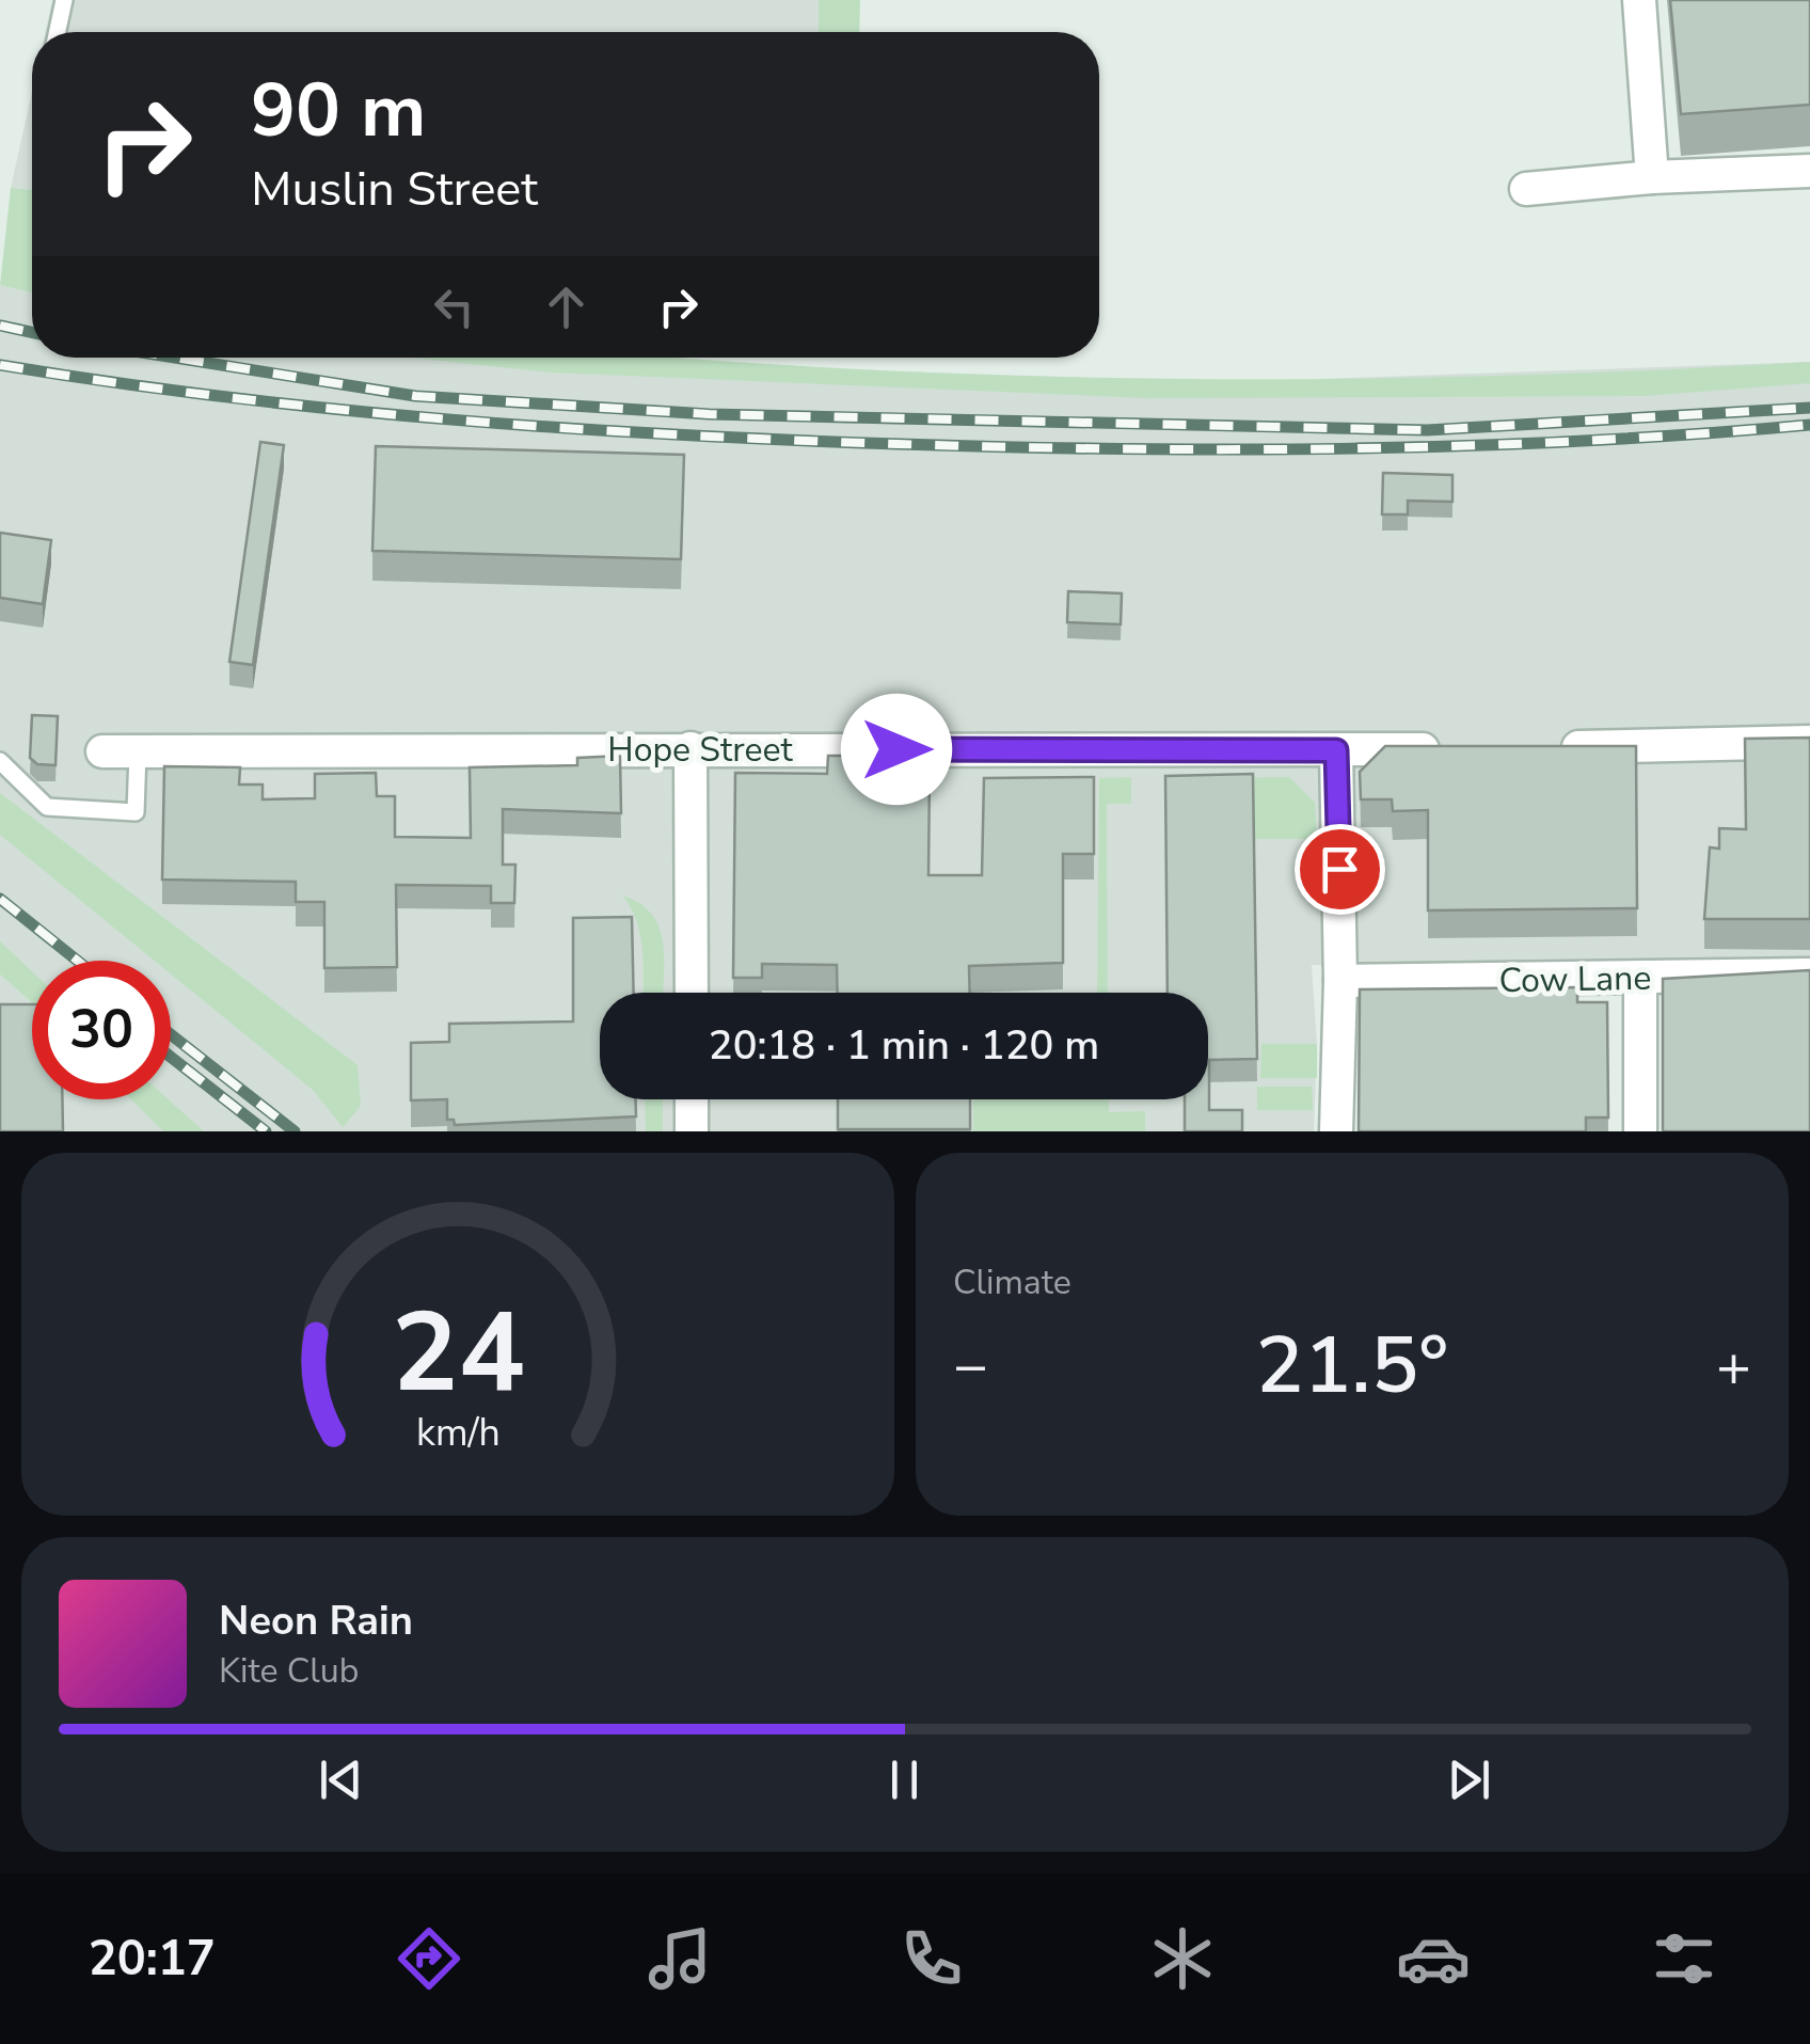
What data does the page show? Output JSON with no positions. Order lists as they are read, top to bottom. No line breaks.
{"streets":{"street":["Hope Street","Cow Lane"]},"page":{"turn":["90 m","Muslin Street"],"limit":"30","trip":"20:18 · 1 min · 120 m","tile":"Climate","heat":["−","21.5°","+"],"song":["Neon Rain","Kite Club"],"tabs":"20:17","gauge":["24","km/h"]}}
